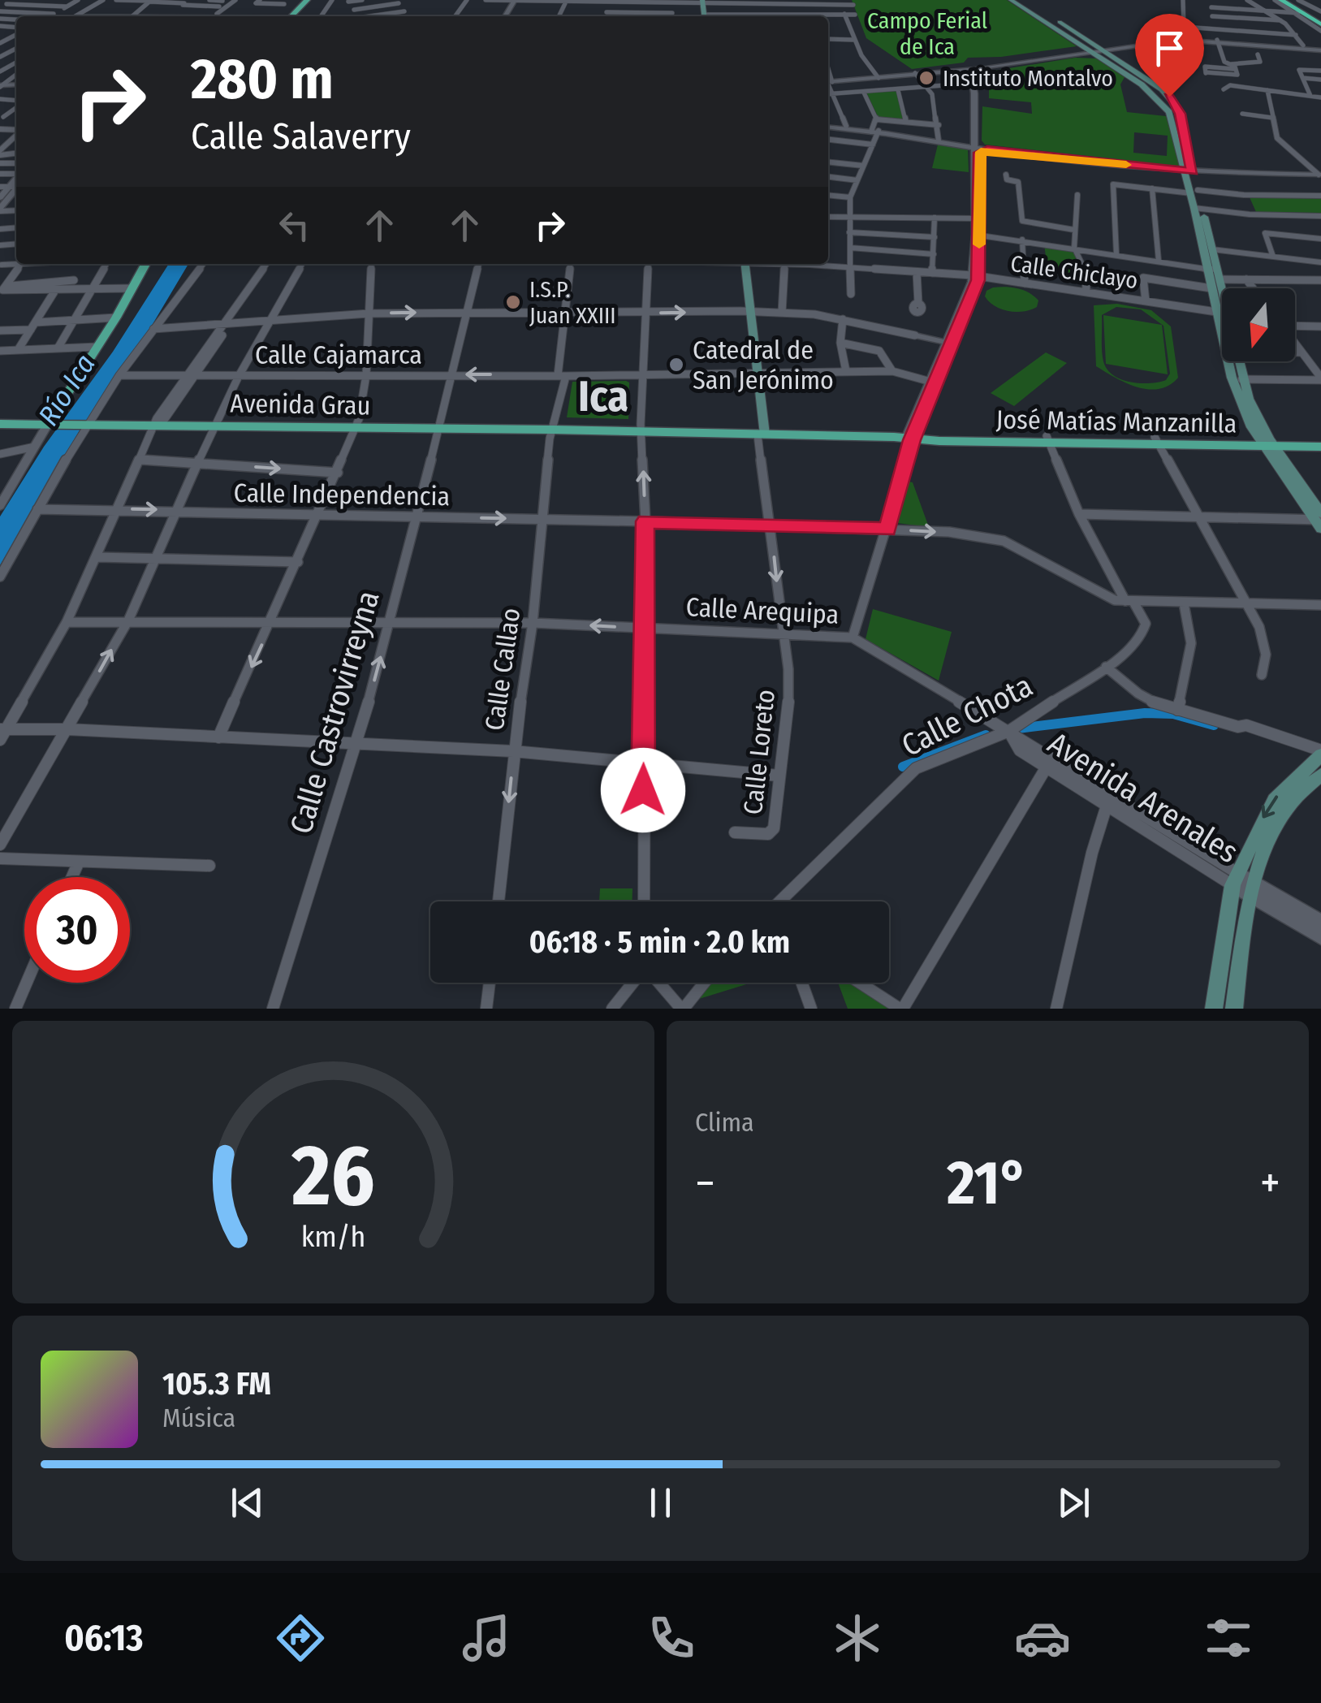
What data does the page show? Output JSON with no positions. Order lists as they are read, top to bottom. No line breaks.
{"streets":{"main road":["Avenida Grau","José Matías Manzanilla"],"street":["Calle Chiclayo","Calle Cajamarca","Calle Independencia","Calle Arequipa","Calle Callao","Calle Castrovirreyna","Calle Chota","Calle Loreto","Avenida Arenales"]},"crossings":[["Calle Cajamarca","Calle Callao"],["Calle Cajamarca","Calle Castrovirreyna"],["Avenida Grau","José Matías Manzanilla"],["Avenida Grau","Calle Callao"],["Avenida Grau","Calle Castrovirreyna"],["Avenida Grau","Calle Loreto"],["José Matías Manzanilla","Calle Loreto"],["Calle Independencia","Calle Callao"],["Calle Independencia","Calle Castrovirreyna"],["Calle Independencia","Calle Chota"],["Calle Independencia","Calle Loreto"],["Calle Arequipa","Calle Callao"],["Calle Arequipa","Calle Castrovirreyna"],["Calle Arequipa","Calle Chota"],["Calle Arequipa","Calle Loreto"],["Calle Arequipa","Avenida Arenales"],["Calle Chota","Avenida Arenales"]],"districts":["Ica"],"water":["Río Ica"],"parks":["Campo Ferial de Ica"],"places":["Instituto Montalvo","I.S.P. Juan XXIII","Catedral de San Jerónimo"],"north":"bottom","page":{"turn":["280 m","Calle Salaverry"],"limit":"30","trip":"06:18 · 5 min · 2.0 km","tile":"Clima","heat":["−","21°","+"],"song":["105.3 FM","Música"],"tabs":"06:13","gauge":["26","km/h"]}}
